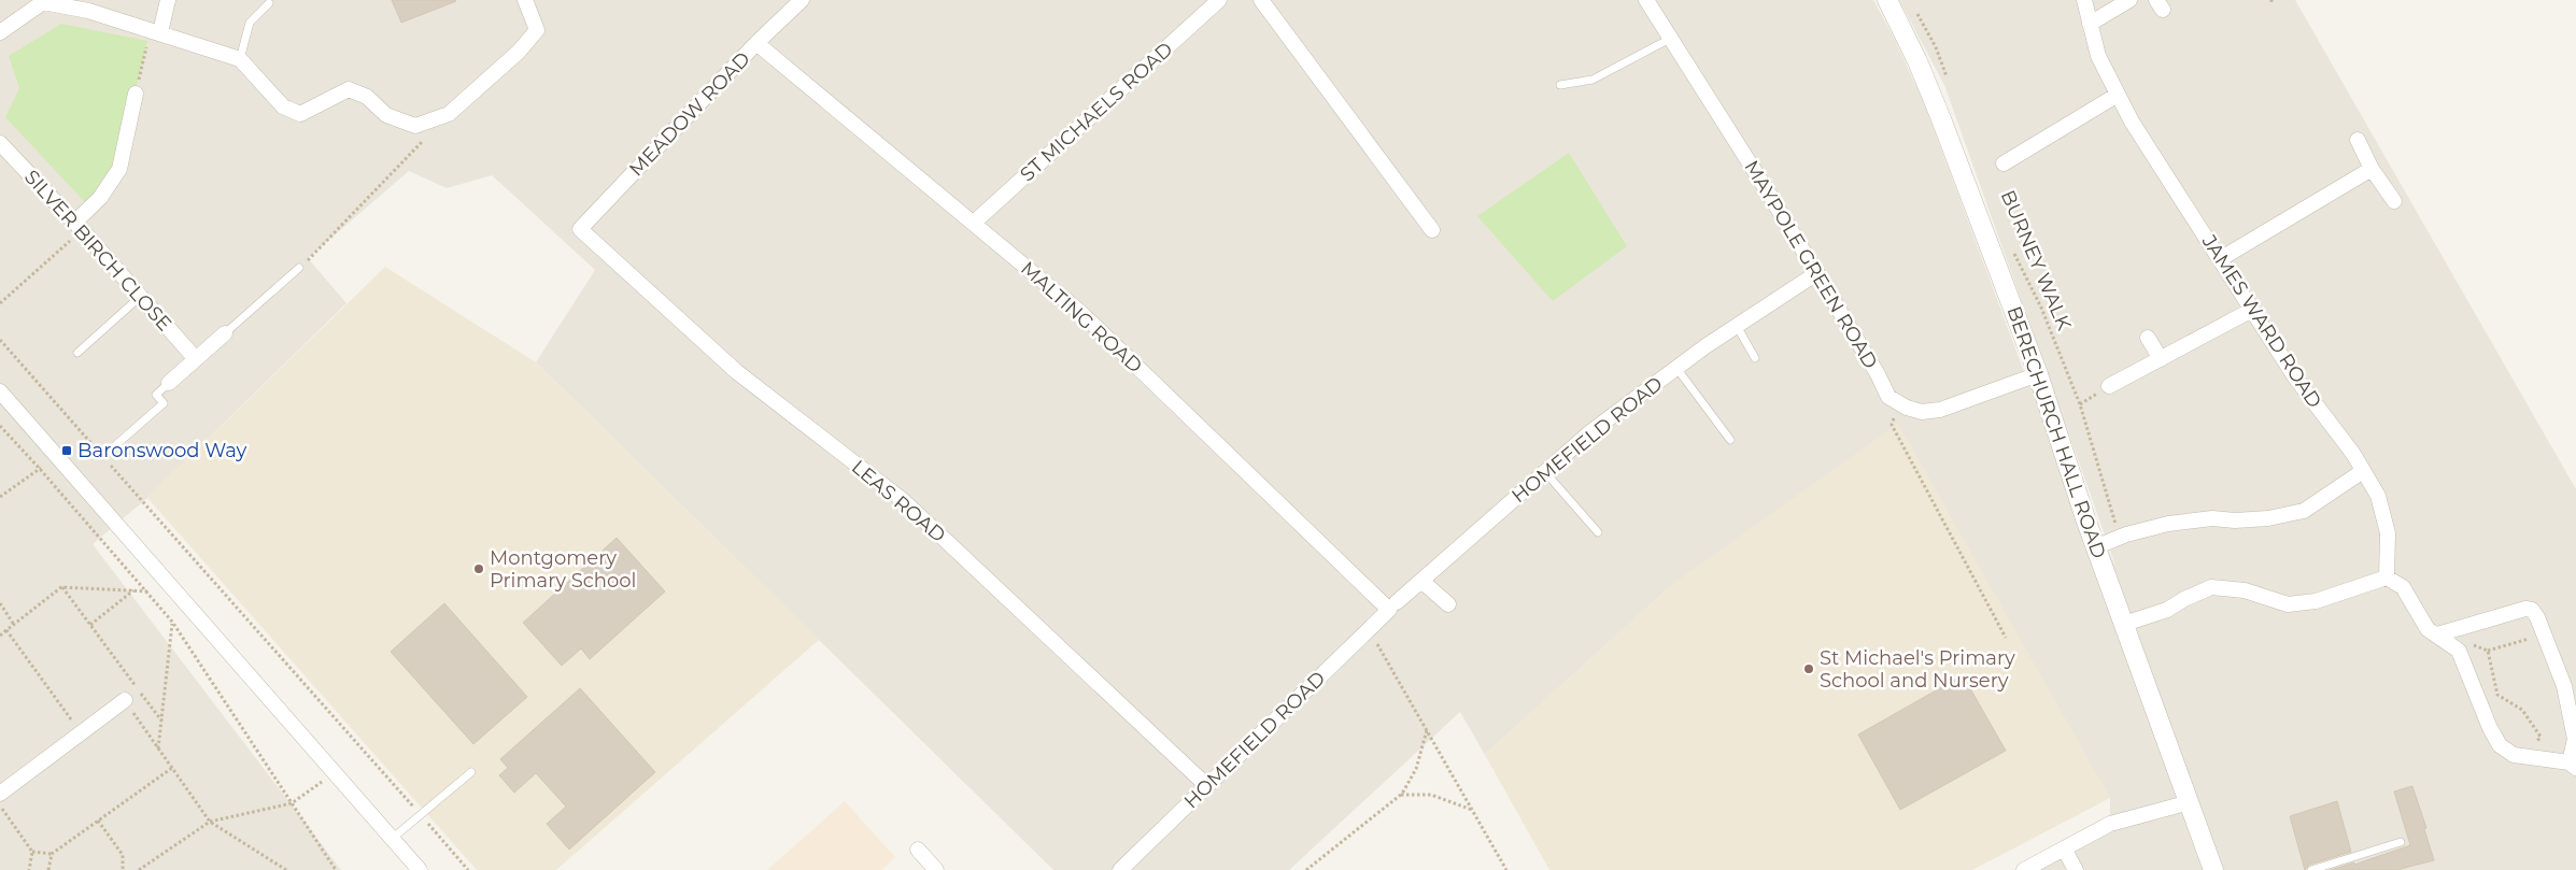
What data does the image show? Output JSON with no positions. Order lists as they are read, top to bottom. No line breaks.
{"streets":{"street":["ST MICHAELS ROAD","MEADOW ROAD","SILVER BIRCH CLOSE","MAYPOLE GREEN ROAD","MALTING ROAD","JAMES WARD ROAD","BERECHURCH HALL ROAD","HOMEFIELD ROAD","LEAS ROAD"],"path":["BURNEY WALK"]},"crossings":[["ST MICHAELS ROAD","MALTING ROAD"],["MEADOW ROAD","MALTING ROAD"],["MEADOW ROAD","LEAS ROAD"],["MAYPOLE GREEN ROAD","HOMEFIELD ROAD"],["MALTING ROAD","HOMEFIELD ROAD"],["HOMEFIELD ROAD","LEAS ROAD"]],"places":{"transit":["Baronswood Way"],"other":["Montgomery Primary School","St Michael's Primary School and Nursery"]}}
